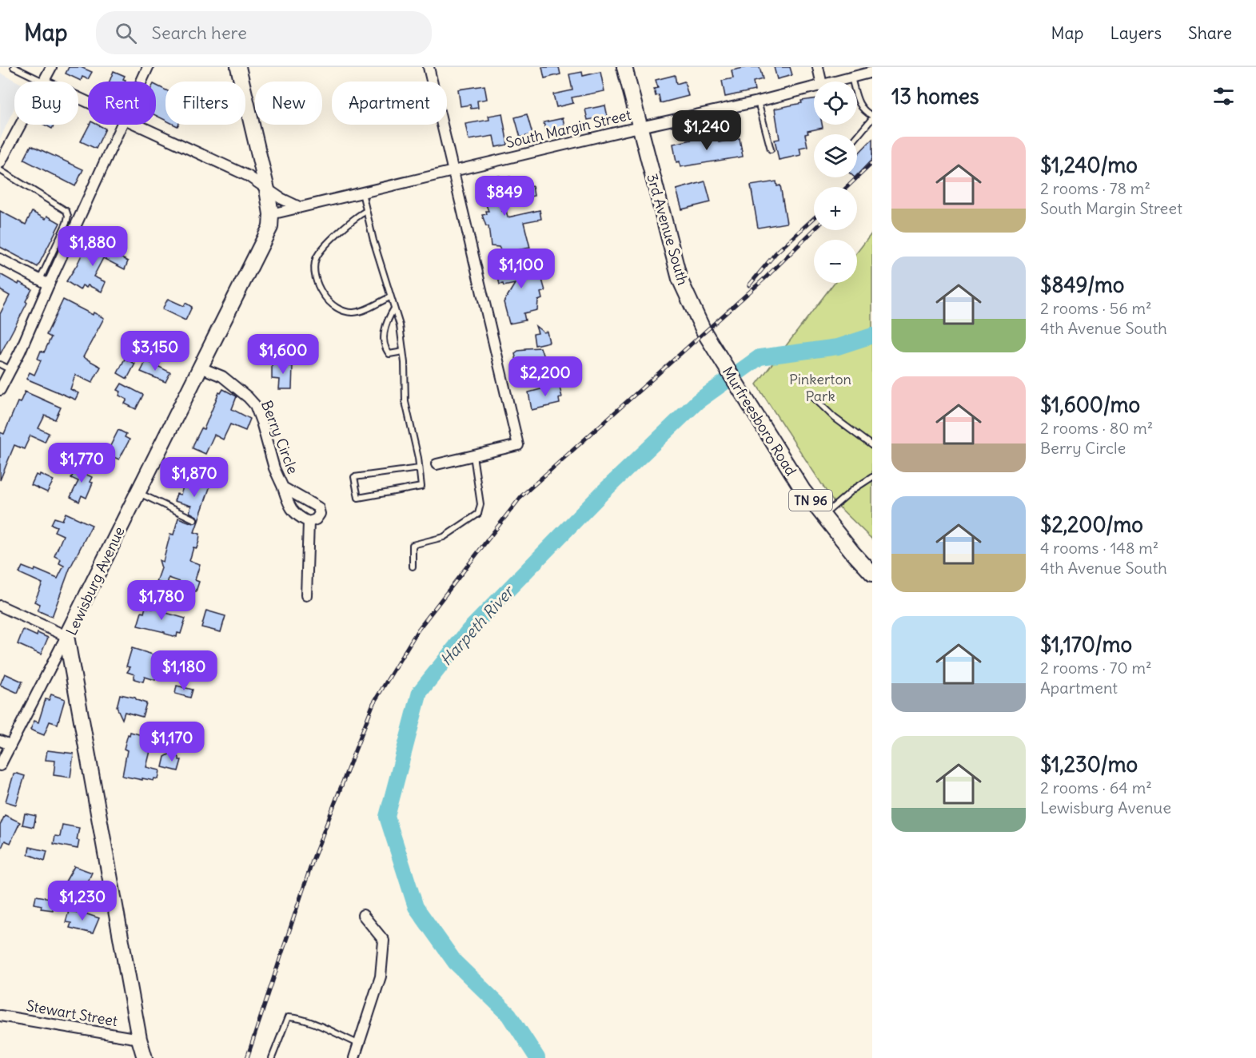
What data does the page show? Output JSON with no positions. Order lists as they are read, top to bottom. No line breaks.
{"streets":{"main road":["3rd Avenue South","Murfreesboro Road","TN 96","Lewisburg Avenue"],"street":["South Margin Street","Berry Circle","Stewart Street"]},"crossings":[["South Margin Street","3rd Avenue South"],["South Margin Street","Lewisburg Avenue"],["3rd Avenue South","Murfreesboro Road"],["Berry Circle","Lewisburg Avenue"],["Lewisburg Avenue","Stewart Street"]],"water":["Harpeth River"],"parks":["Pinkerton Park"],"page":{"header":"Map","search":"Search here","nav":["Map","Layers","Share"],"heading":"13 homes","map_buttons":["+","−"],"chip":["Buy","Rent","Filters","New","Apartment"],"price":["$1,240","$849","$1,880","$1,100","$3,150","$1,600","$2,200","$1,770","$1,870","$1,780","$1,180","$1,170","$1,230"],"list":[{"name":"$1,240/mo","note":"2 rooms · 78 m² · South Margin Street"},{"name":"$849/mo","note":"2 rooms · 56 m² · 4th Avenue South"},{"name":"$1,600/mo","note":"2 rooms · 80 m² · Berry Circle"},{"name":"$2,200/mo","note":"4 rooms · 148 m² · 4th Avenue South"},{"name":"$1,170/mo","note":"2 rooms · 70 m² · Apartment"},{"name":"$1,230/mo","note":"2 rooms · 64 m² · Lewisburg Avenue"}]}}
